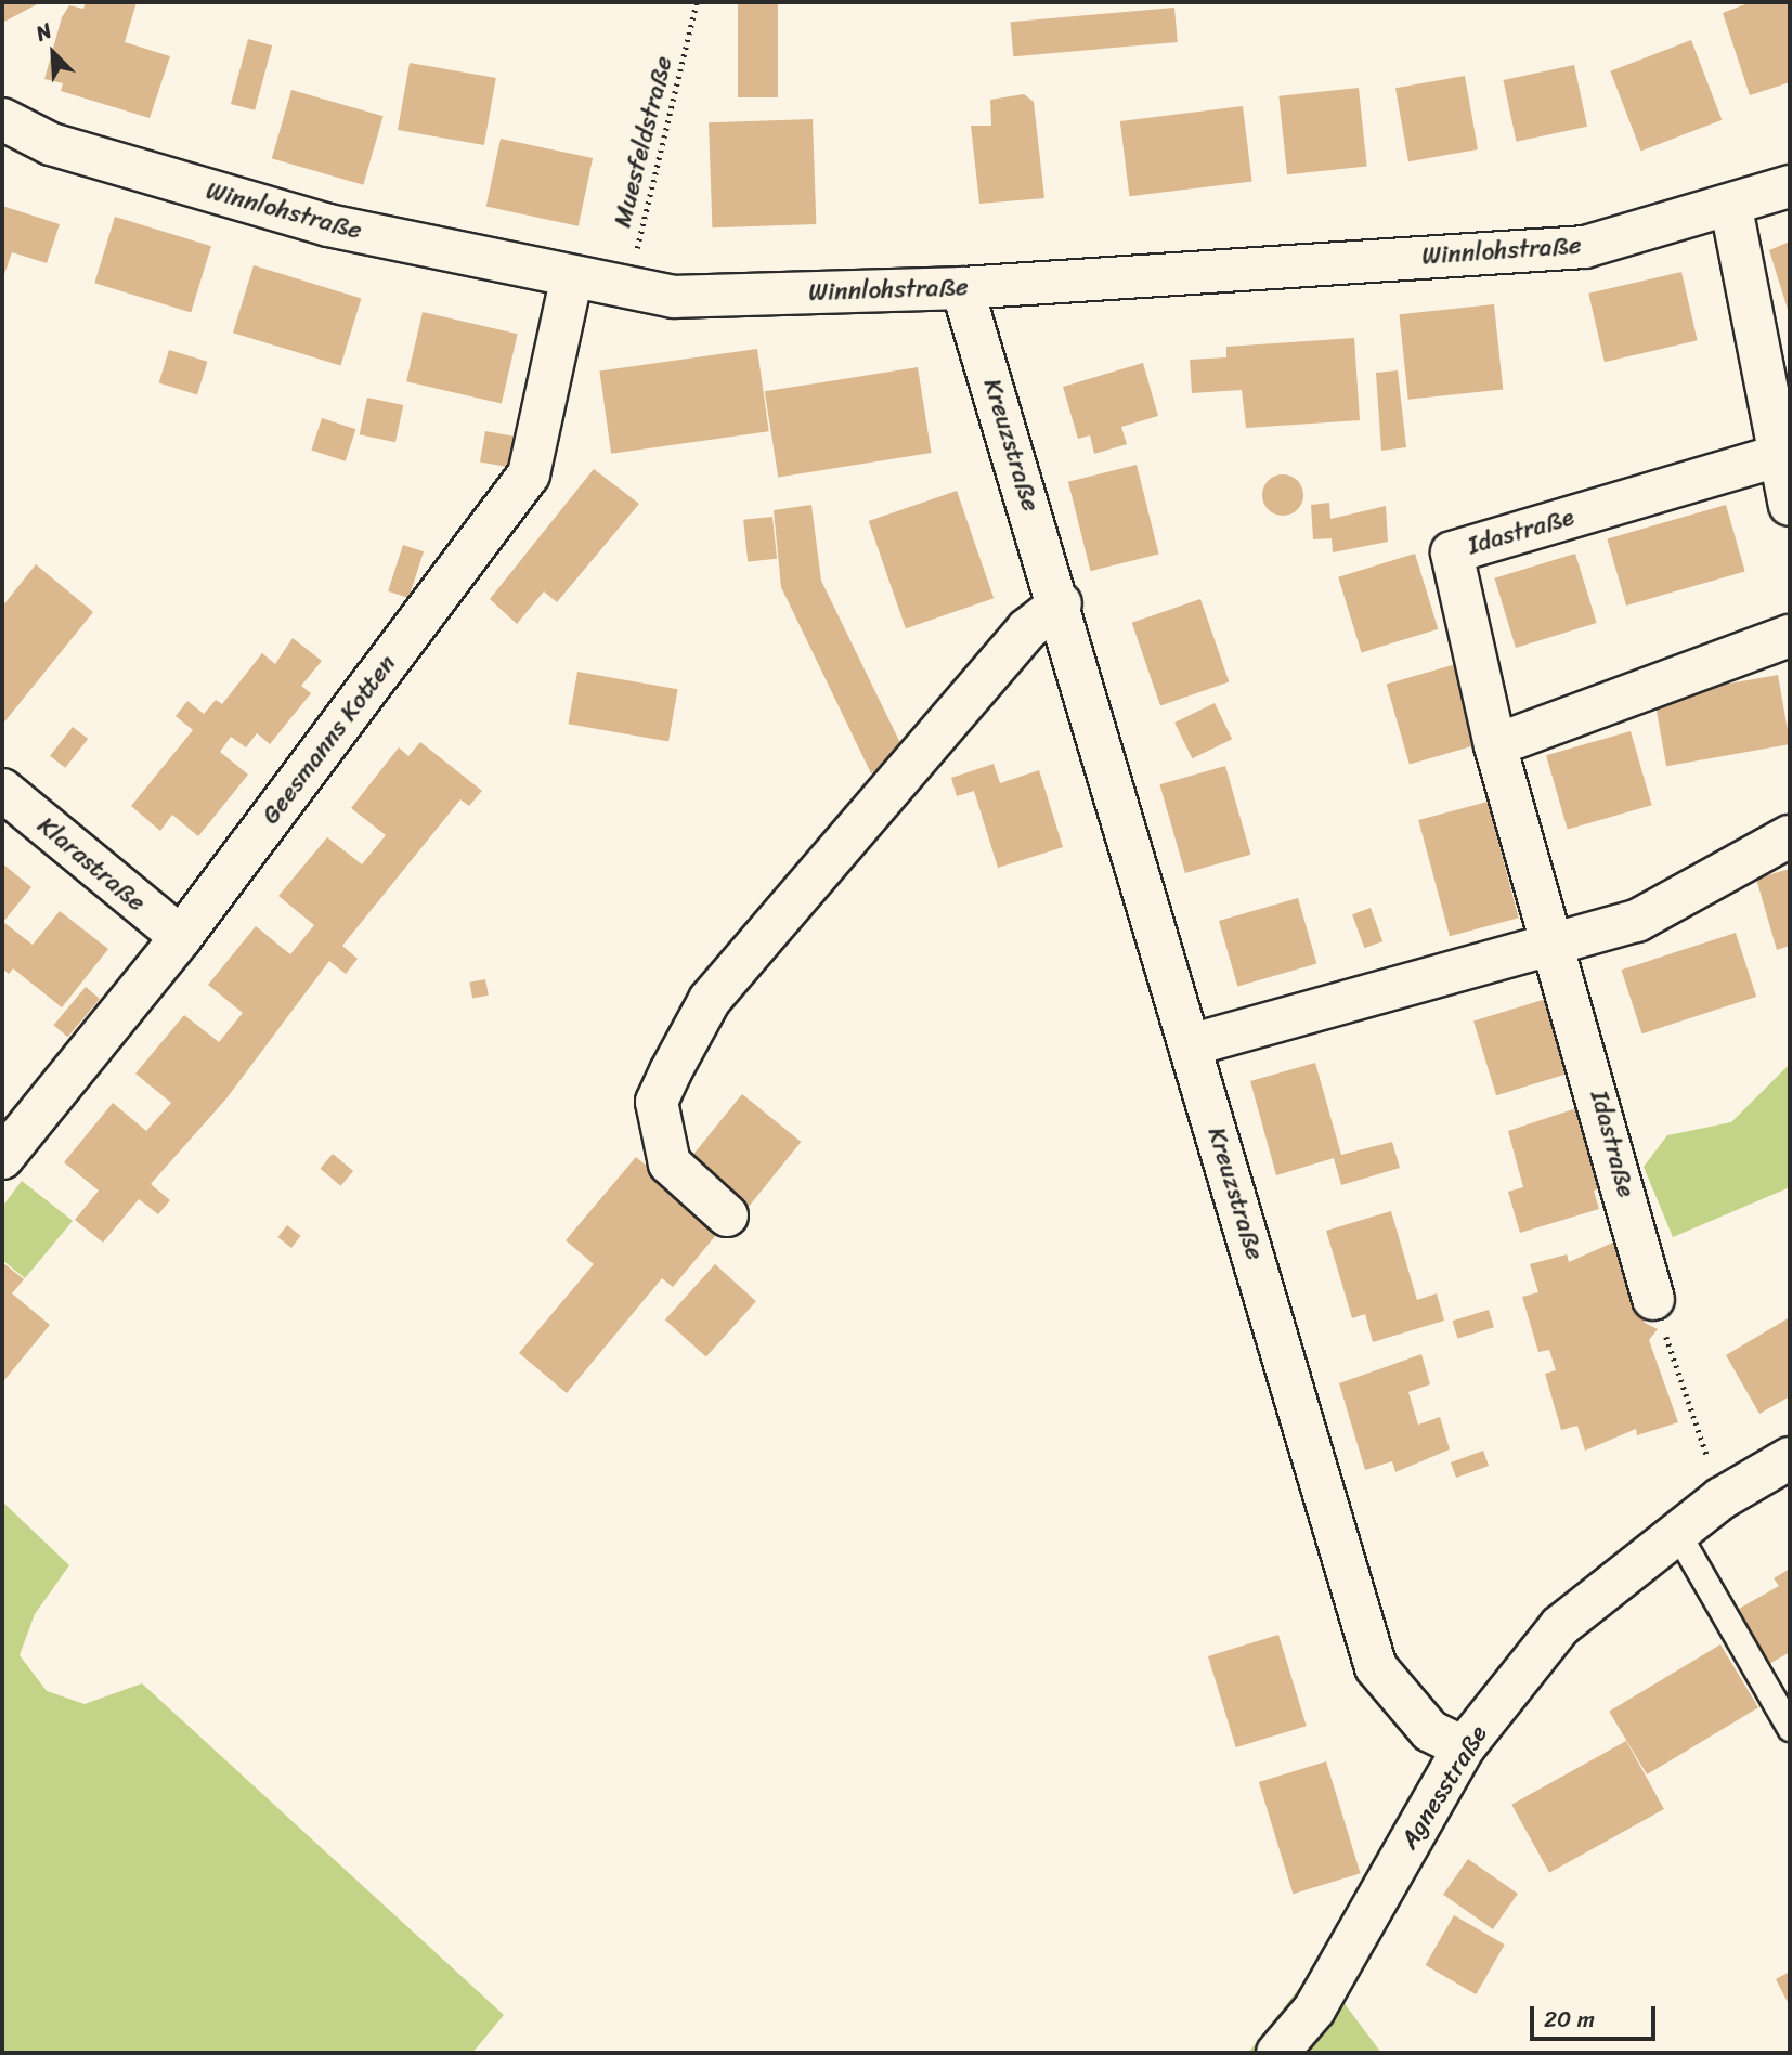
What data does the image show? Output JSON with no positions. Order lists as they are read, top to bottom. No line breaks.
{"streets":{"street":["Winnlohstraße","Kreuzstraße","Idastraße","Geesmanns Kotten","Klarastraße","Agnesstraße"],"path":["Muesfeldstraße"]},"crossings":[["Muesfeldstraße","Winnlohstraße"],["Winnlohstraße","Kreuzstraße"],["Winnlohstraße","Geesmanns Kotten"],["Kreuzstraße","Agnesstraße"],["Geesmanns Kotten","Klarastraße"]],"scale_bar":"20 m","north":"top left"}
